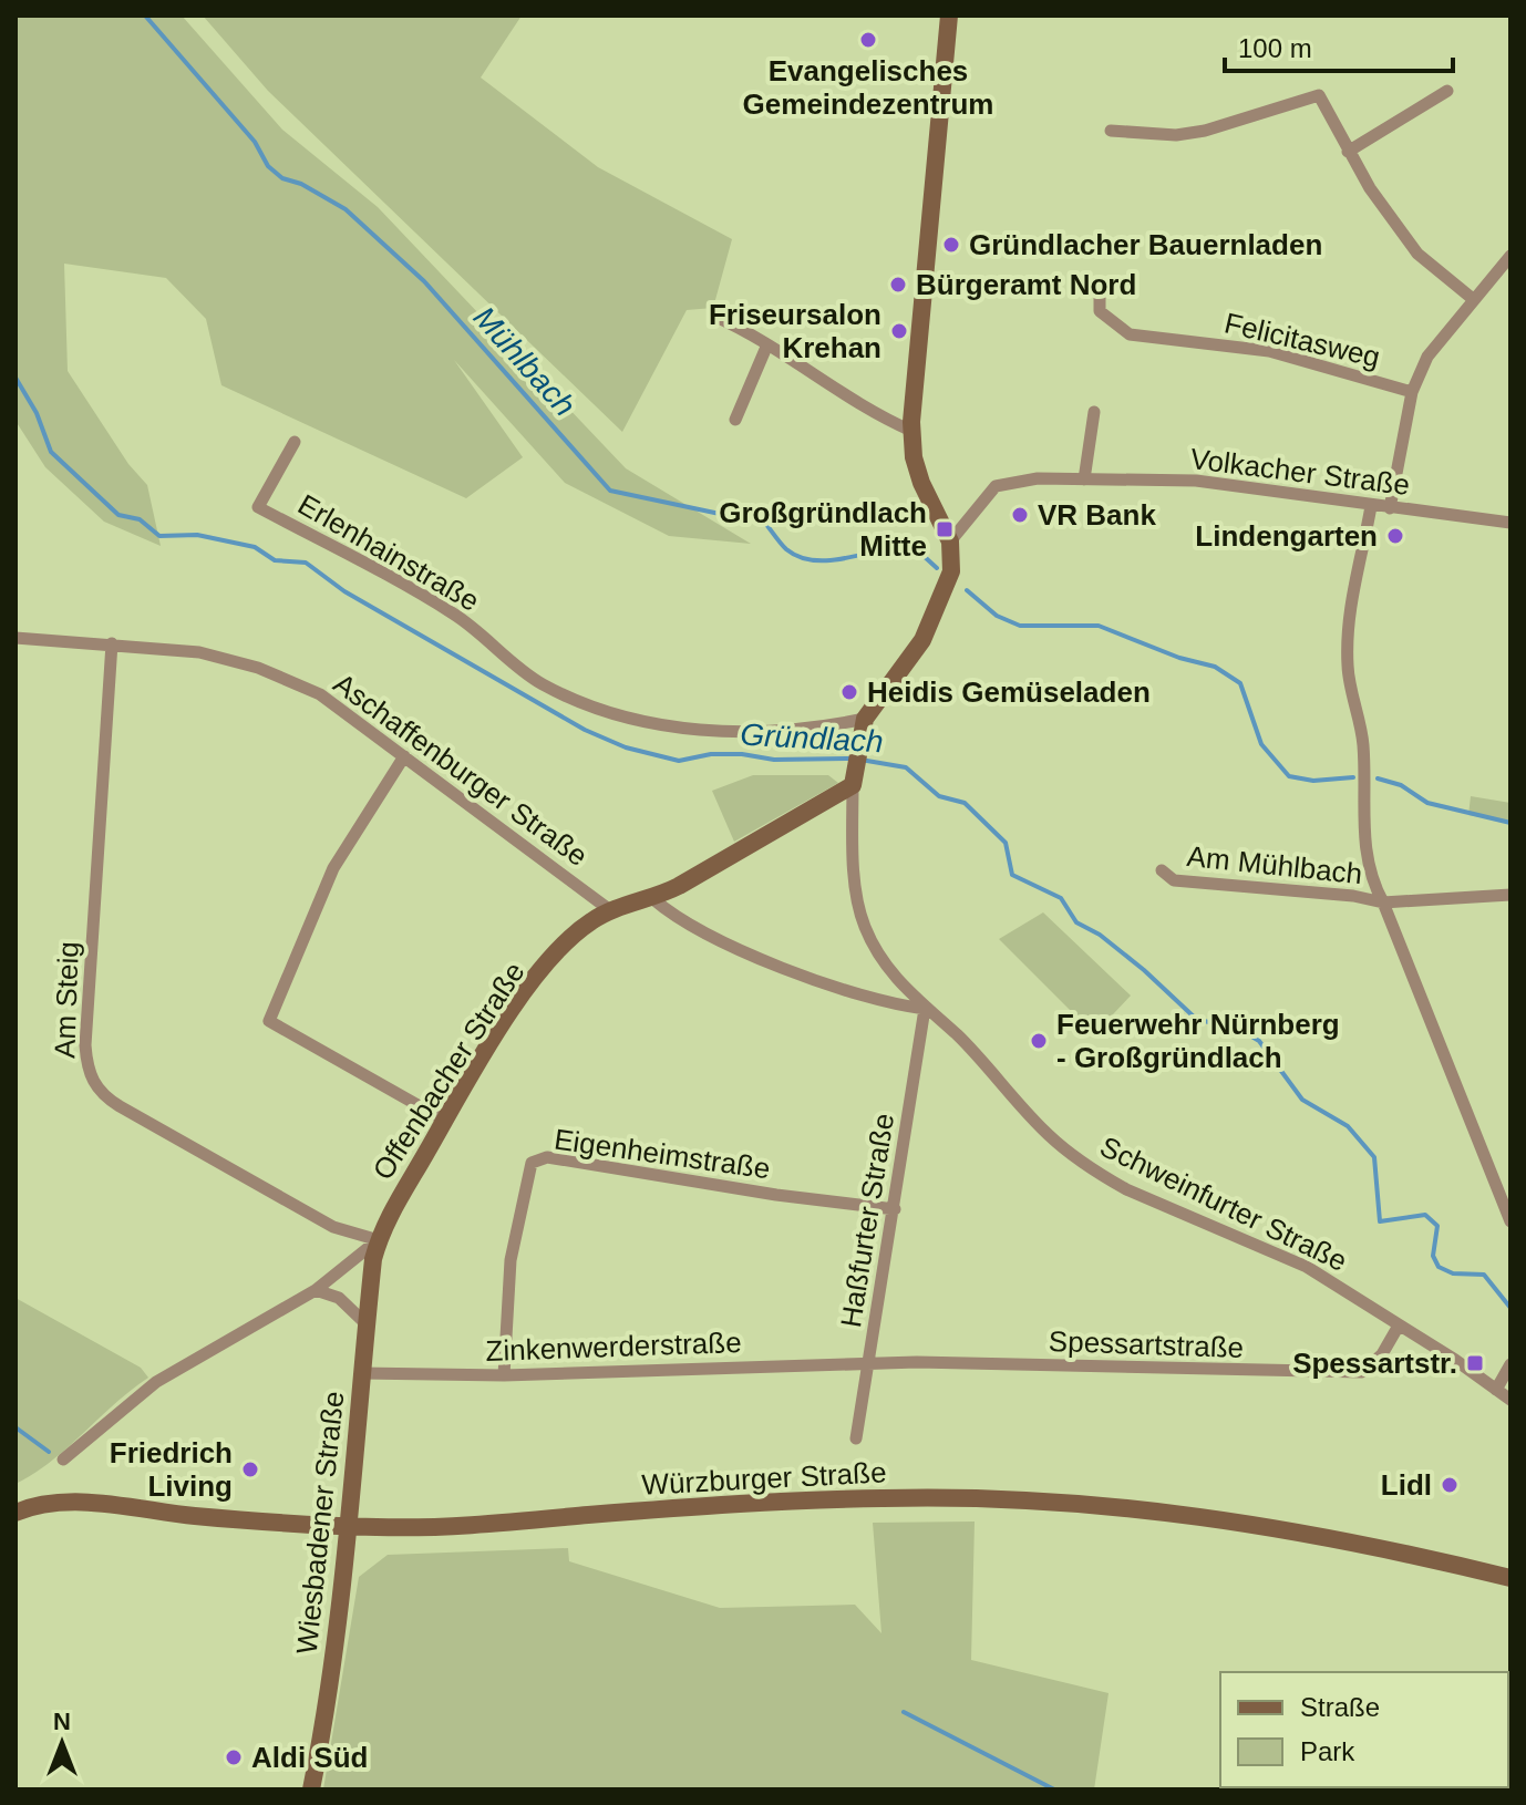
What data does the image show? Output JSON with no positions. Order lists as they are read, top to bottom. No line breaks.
{"streets":{"main road":["Offenbacher Straße","Würzburger Straße","Wiesbadener Straße"],"street":["Felicitasweg","Volkacher Straße","Erlenhainstraße","Aschaffenburger Straße","Am Mühlbach","Am Steig","Eigenheimstraße","Schweinfurter Straße","Haßfurter Straße","Spessartstraße","Zinkenwerderstraße"]},"crossings":[["Aschaffenburger Straße","Am Steig"],["Aschaffenburger Straße","Offenbacher Straße"],["Am Steig","Offenbacher Straße"],["Offenbacher Straße","Schweinfurter Straße"],["Offenbacher Straße","Wiesbadener Straße"],["Eigenheimstraße","Haßfurter Straße"],["Eigenheimstraße","Zinkenwerderstraße"],["Schweinfurter Straße","Haßfurter Straße"],["Schweinfurter Straße","Spessartstraße"],["Haßfurter Straße","Spessartstraße"],["Haßfurter Straße","Zinkenwerderstraße"],["Spessartstraße","Zinkenwerderstraße"],["Zinkenwerderstraße","Wiesbadener Straße"],["Würzburger Straße","Wiesbadener Straße"]],"water":["Mühlbach","Gründlach"],"places":{"other":["Evangelisches Gemeindezentrum","Gründlacher Bauernladen","Bürgeramt Nord","Friseursalon Krehan","VR Bank","Lindengarten","Heidis Gemüseladen","Feuerwehr Nürnberg - Großgründlach","Friedrich Living","Lidl","Aldi Süd"],"transit":["Großgründlach Mitte","Spessartstr."]},"legend":["Straße","Park"],"scale_bar":"100 m","north":"top"}
